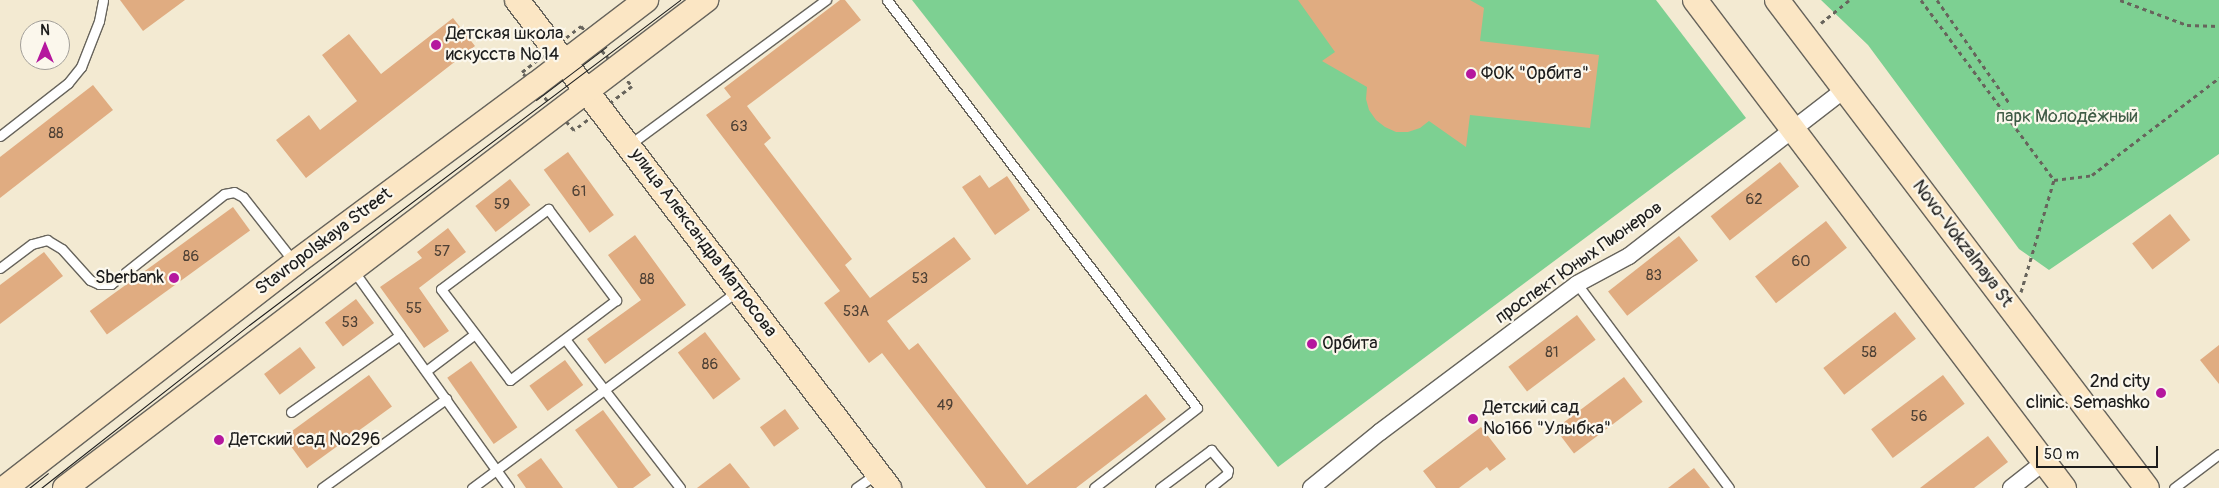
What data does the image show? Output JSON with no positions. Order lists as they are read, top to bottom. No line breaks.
{"streets":{"street":["Stavropolskaya Street","улица Александра Матросова","Novo-Vokzalnaya St","проспект Юных Пионеров"]},"crossings":[["Stavropolskaya Street","улица Александра Матросова"],["Novo-Vokzalnaya St","проспект Юных Пионеров"]],"parks":["парк Молодёжный"],"places":["Детская школа искусств №14","ФОК \"Орбита\"","Sberbank","Орбита","2nd city clinic. Semashko","Детский сад №166 \"Улыбка\"","Детский сад №296"],"house_numbers":["63","88","61","62","59","57","86","60","83","53","88","55","53А","53","81","58","86","49","56"],"scale_bar":"50 m","north":"top"}
